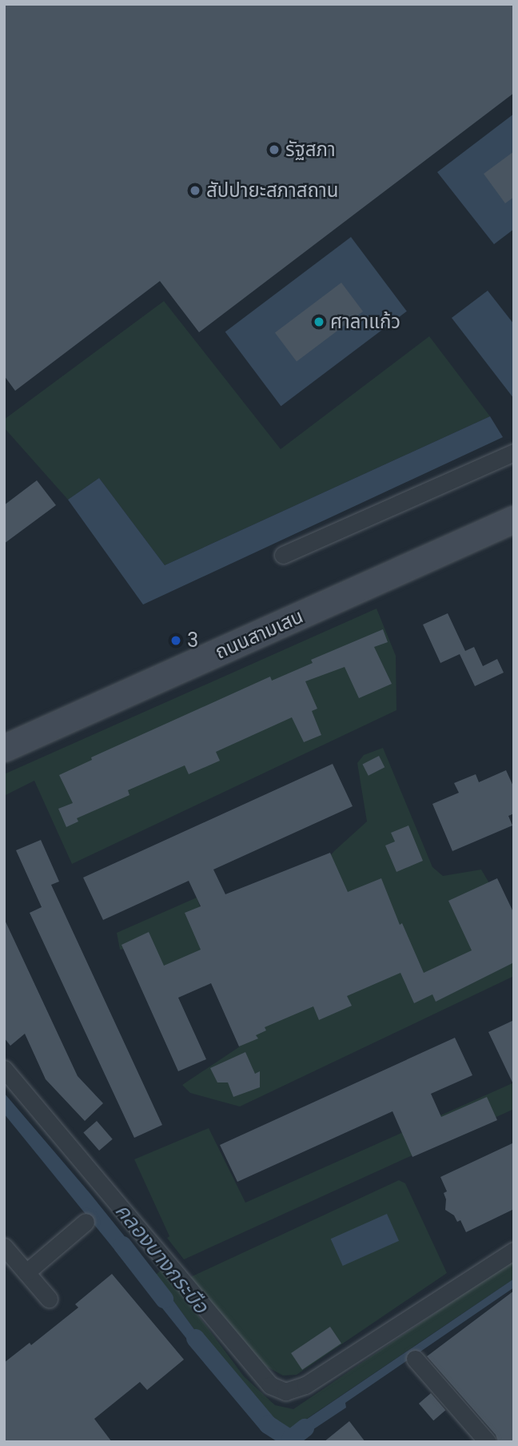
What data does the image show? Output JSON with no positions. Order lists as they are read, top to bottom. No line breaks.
{"streets":{"main road":["ถนนสามเสน"]},"water":["คลองบางกระบือ"],"places":["รัฐสภา","สัปปายะสภาสถาน","ศาลาแก้ว","3"]}
